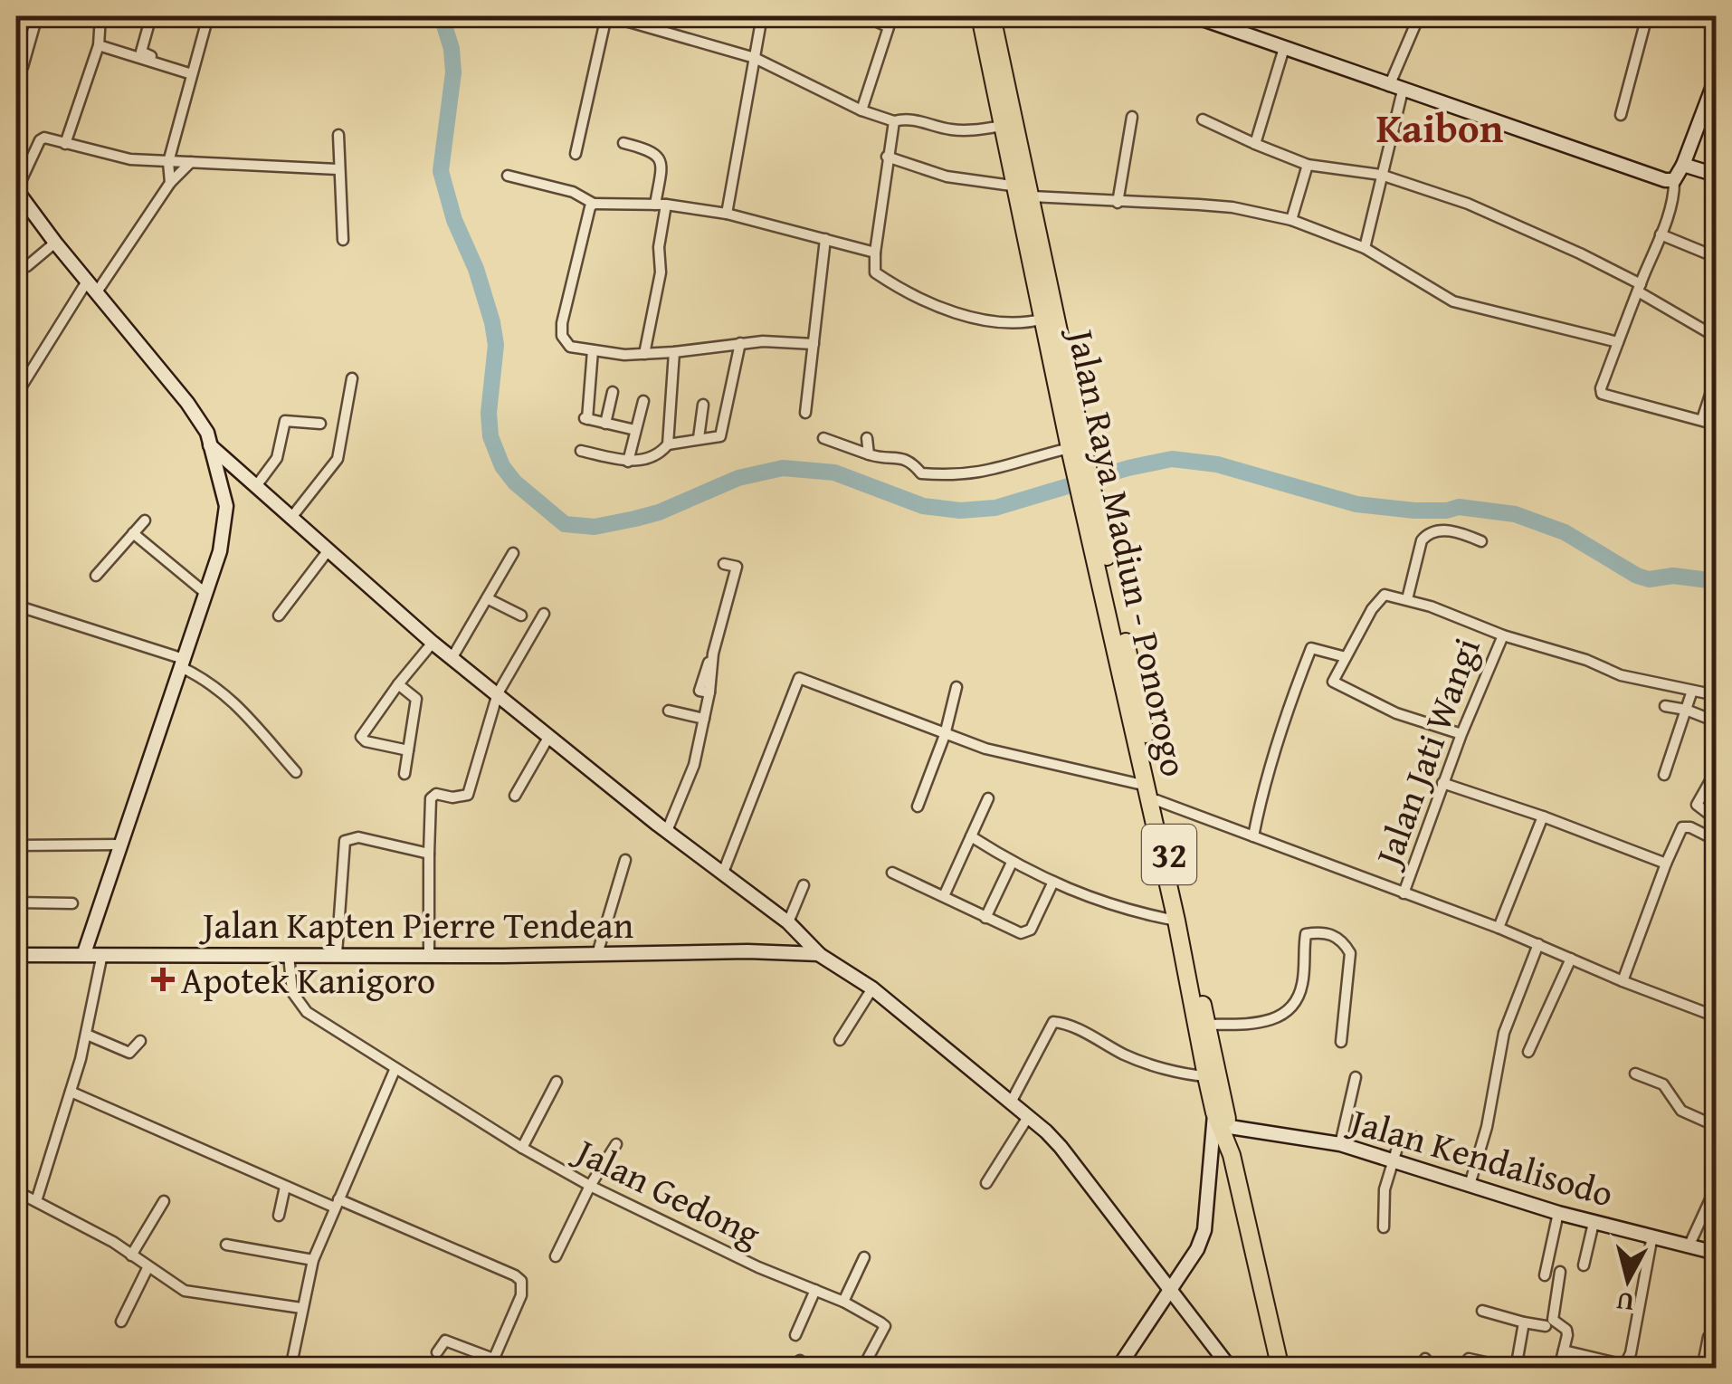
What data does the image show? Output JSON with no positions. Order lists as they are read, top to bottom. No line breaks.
{"streets":{"highway":["Jalan Raya Madiun - Ponorogo","32"],"street":["Jalan Jati Wangi","Jalan Kapten Pierre Tendean","Jalan Kendalisodo","Jalan Gedong"]},"crossings":[["Jalan Raya Madiun - Ponorogo","Jalan Kendalisodo"],["Jalan Kapten Pierre Tendean","Jalan Gedong"]],"districts":["Kaibon"],"places":{"health":["Apotek Kanigoro"]},"north":"bottom"}
